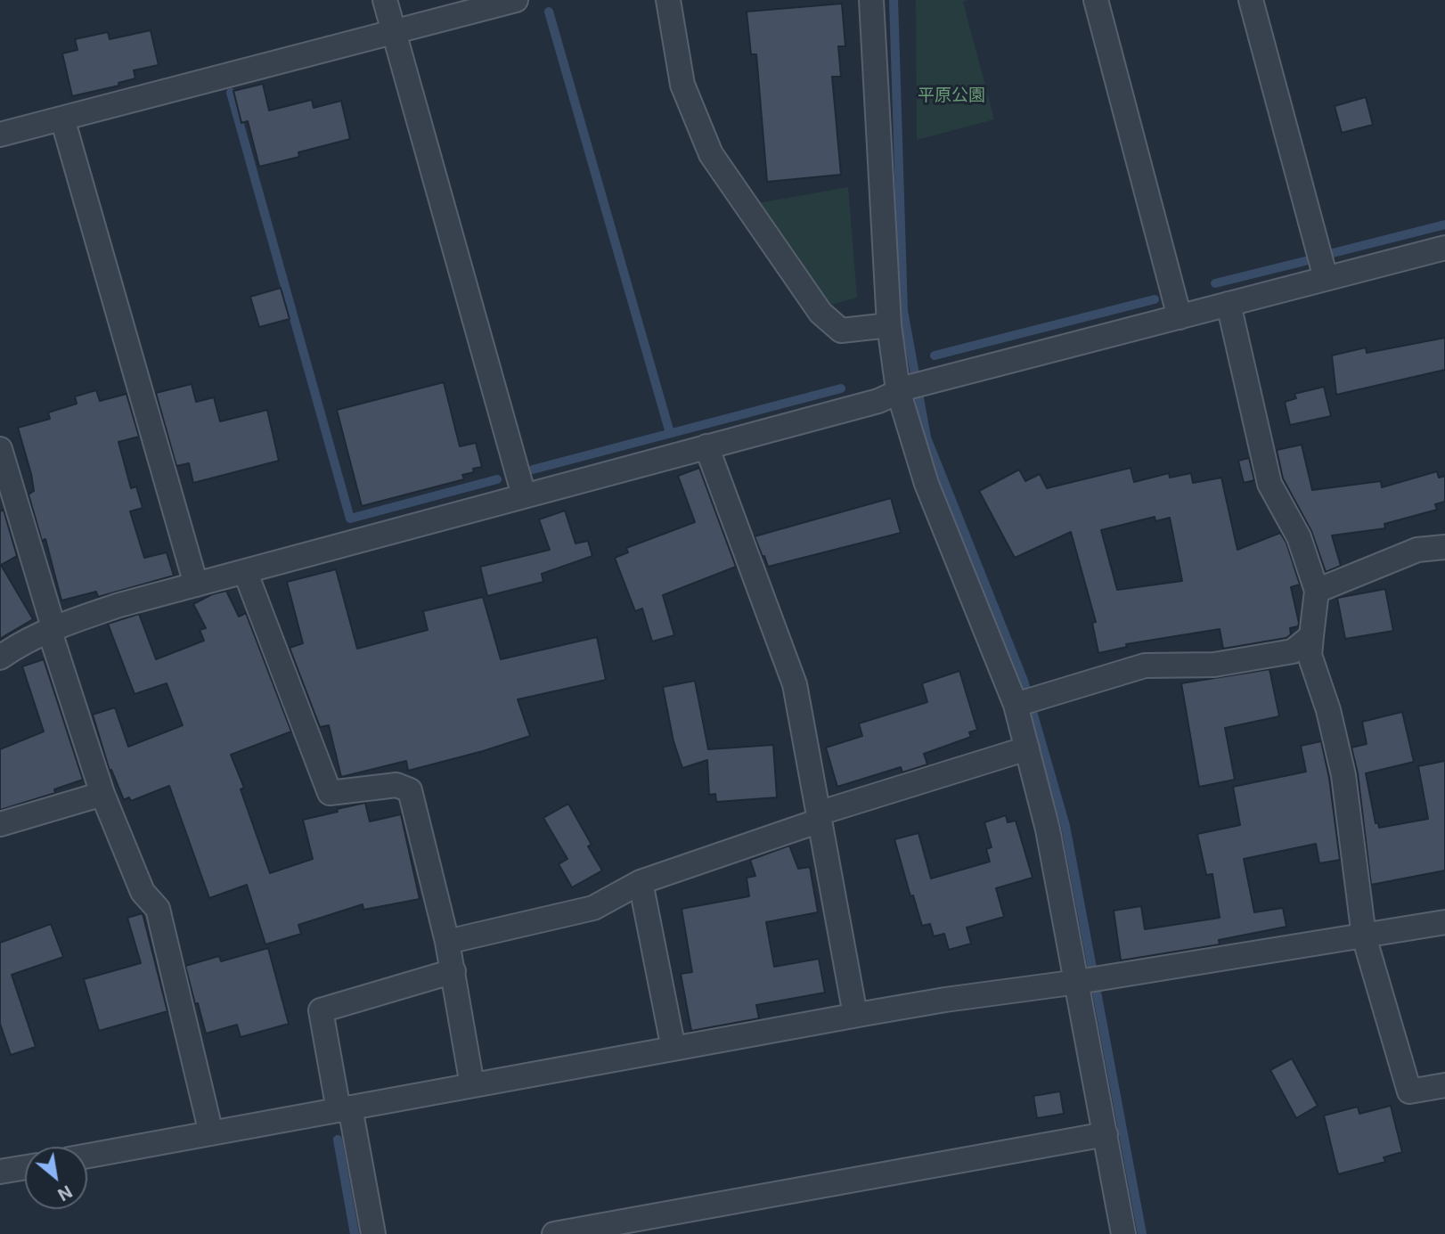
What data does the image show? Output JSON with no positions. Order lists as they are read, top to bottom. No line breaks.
{"parks":["平原公園"],"north":"bottom right"}
